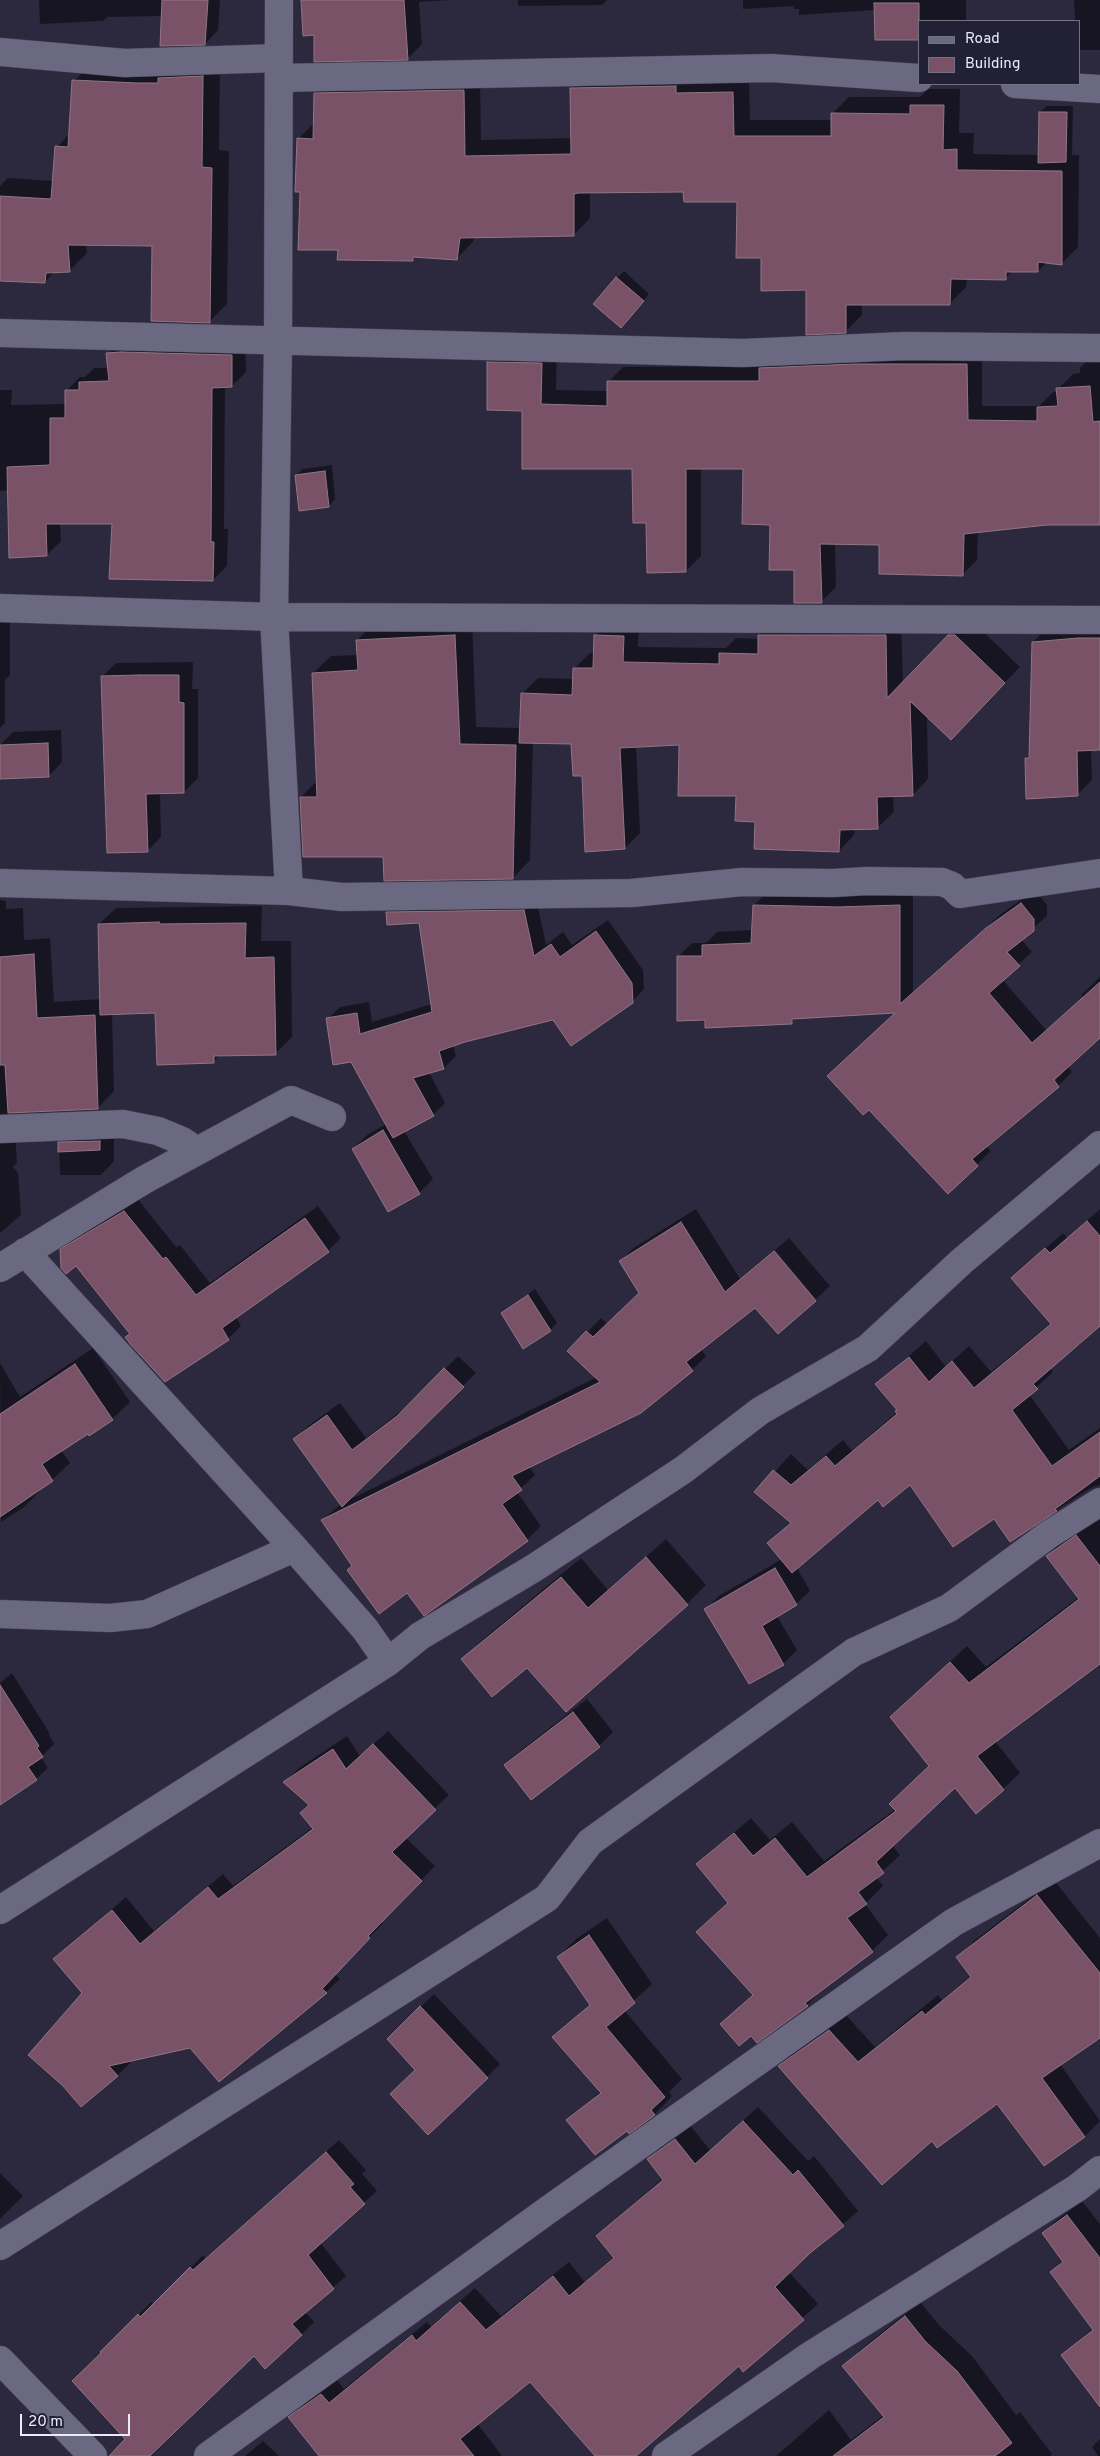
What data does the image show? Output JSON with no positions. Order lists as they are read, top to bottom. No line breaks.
{"legend":["Road","Building"],"scale_bar":"20 m"}
